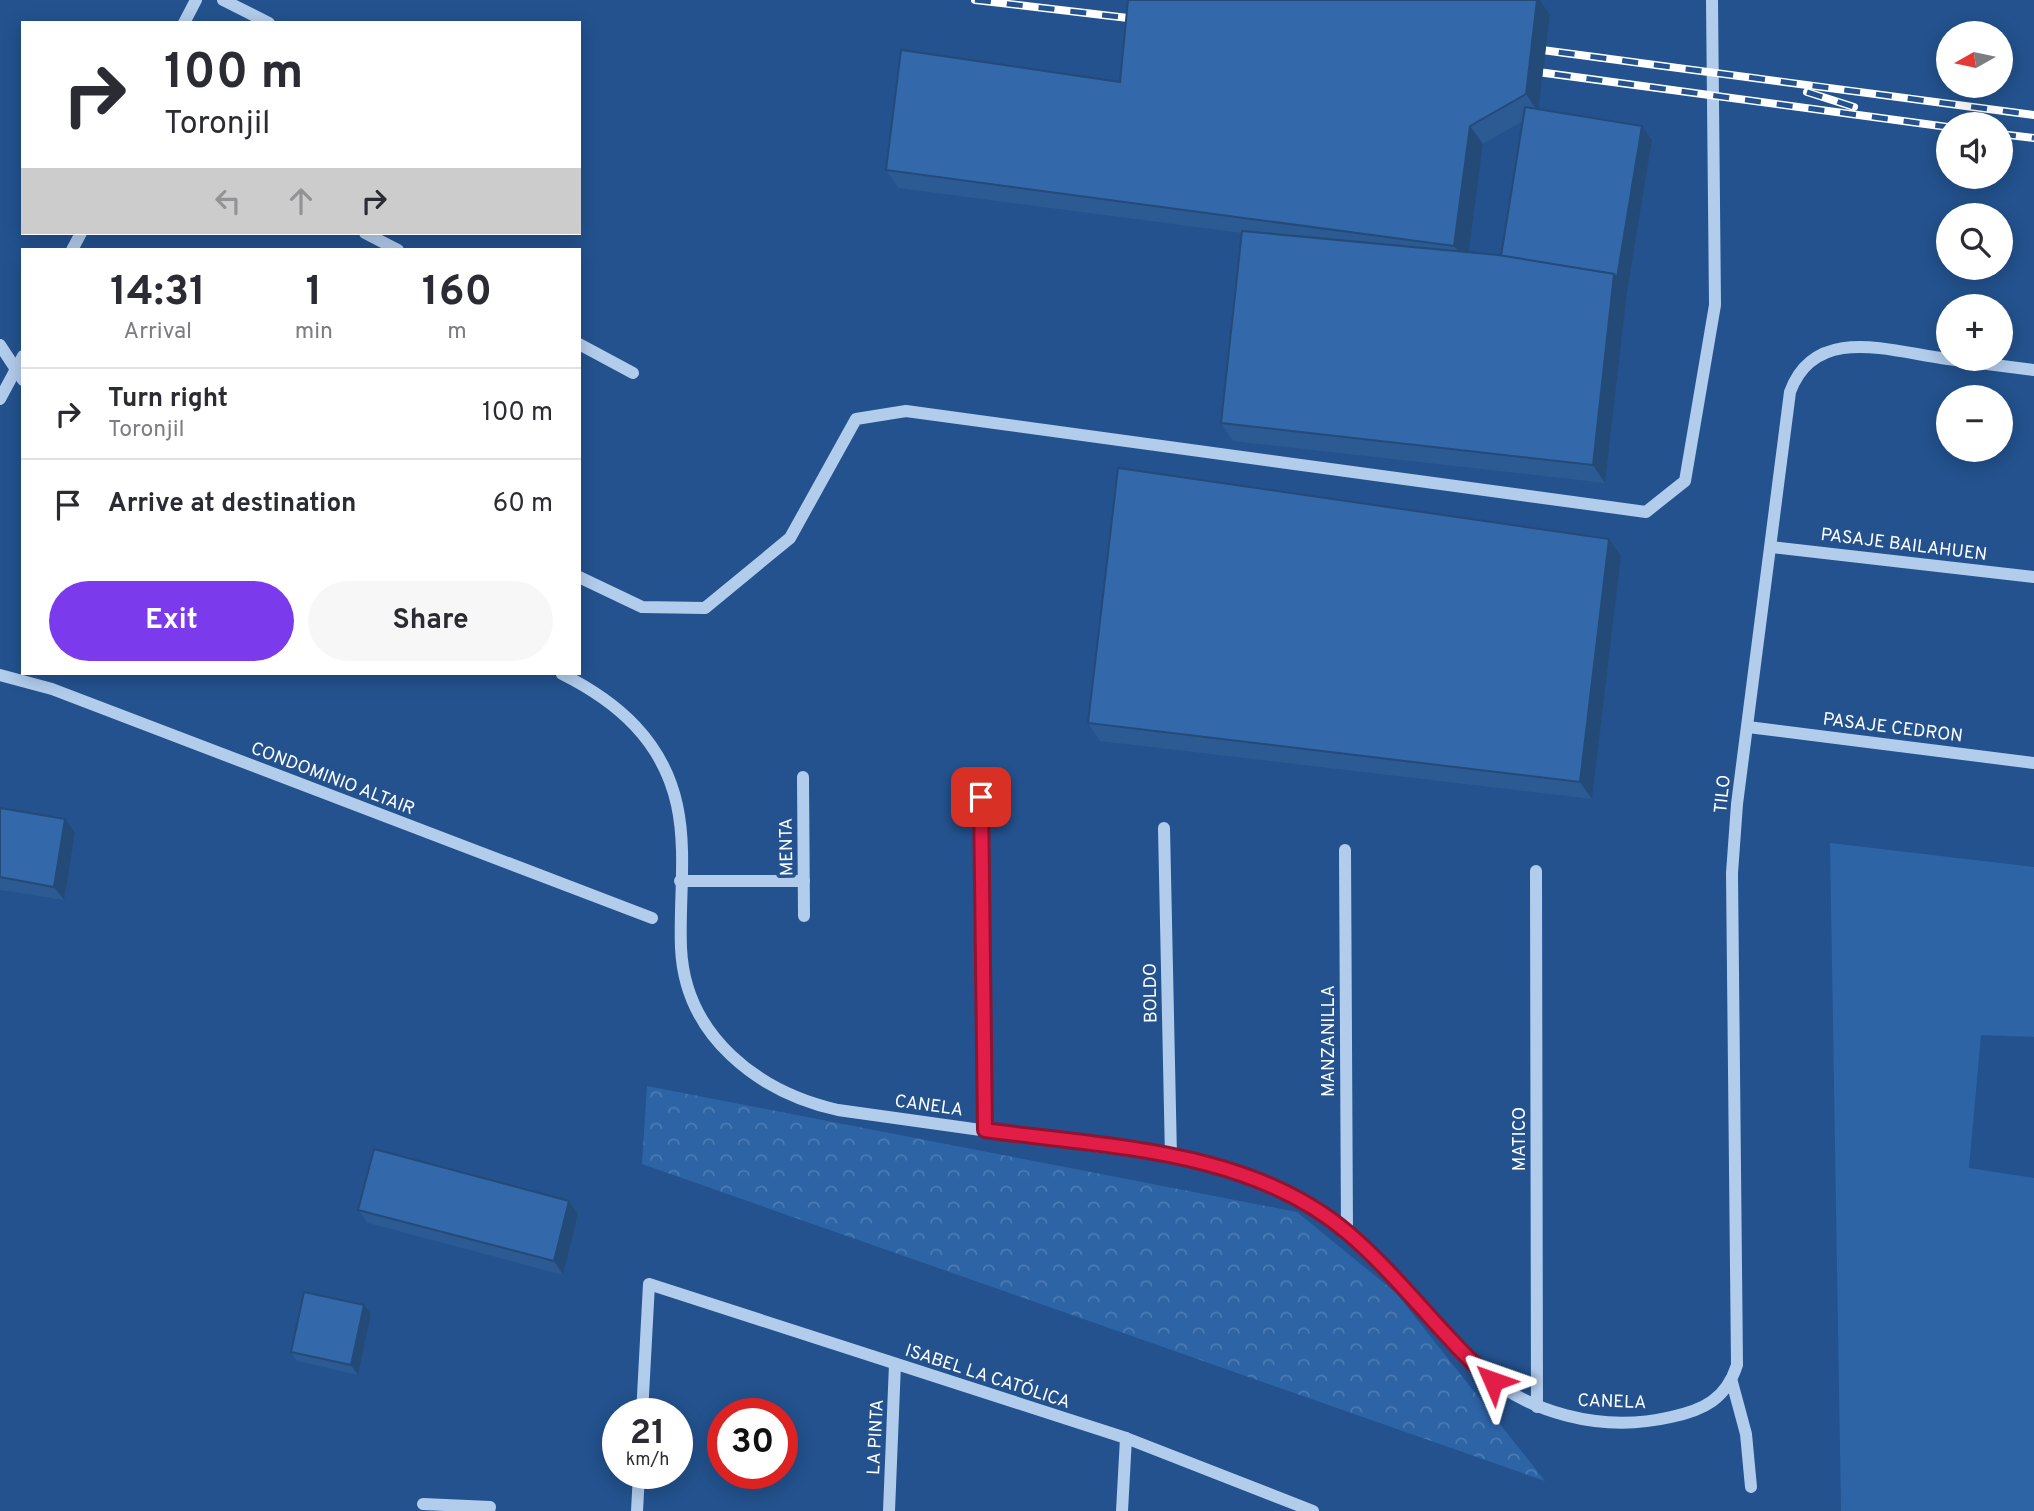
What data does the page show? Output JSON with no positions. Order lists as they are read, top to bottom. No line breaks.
{"streets":{"street":["PASAJE BAILAHUEN","PASAJE CEDRON","CONDOMINIO ALTAIR","TILO","MENTA","BOLDO","MANZANILLA","CANELA","MATICO","ISABEL LA CATÓLICA","LA PINTA"]},"crossings":[["PASAJE BAILAHUEN","TILO"],["PASAJE CEDRON","TILO"],["TILO","CANELA"],["BOLDO","CANELA"],["MANZANILLA","CANELA"],["CANELA","MATICO"],["ISABEL LA CATÓLICA","LA PINTA"]],"north":"left","page":{"map_buttons":["+","−"],"turn":["100 m","Toronjil"],"eta":["14:31","Arrival","1","min","160","m"],"list":[{"name":"Turn right","note":"Toronjil","value":"100 m"},{"name":"Arrive at destination","value":"60 m"}],"buttons":["Exit","Share"],"speed":"21 km/h","limit":"30"}}
